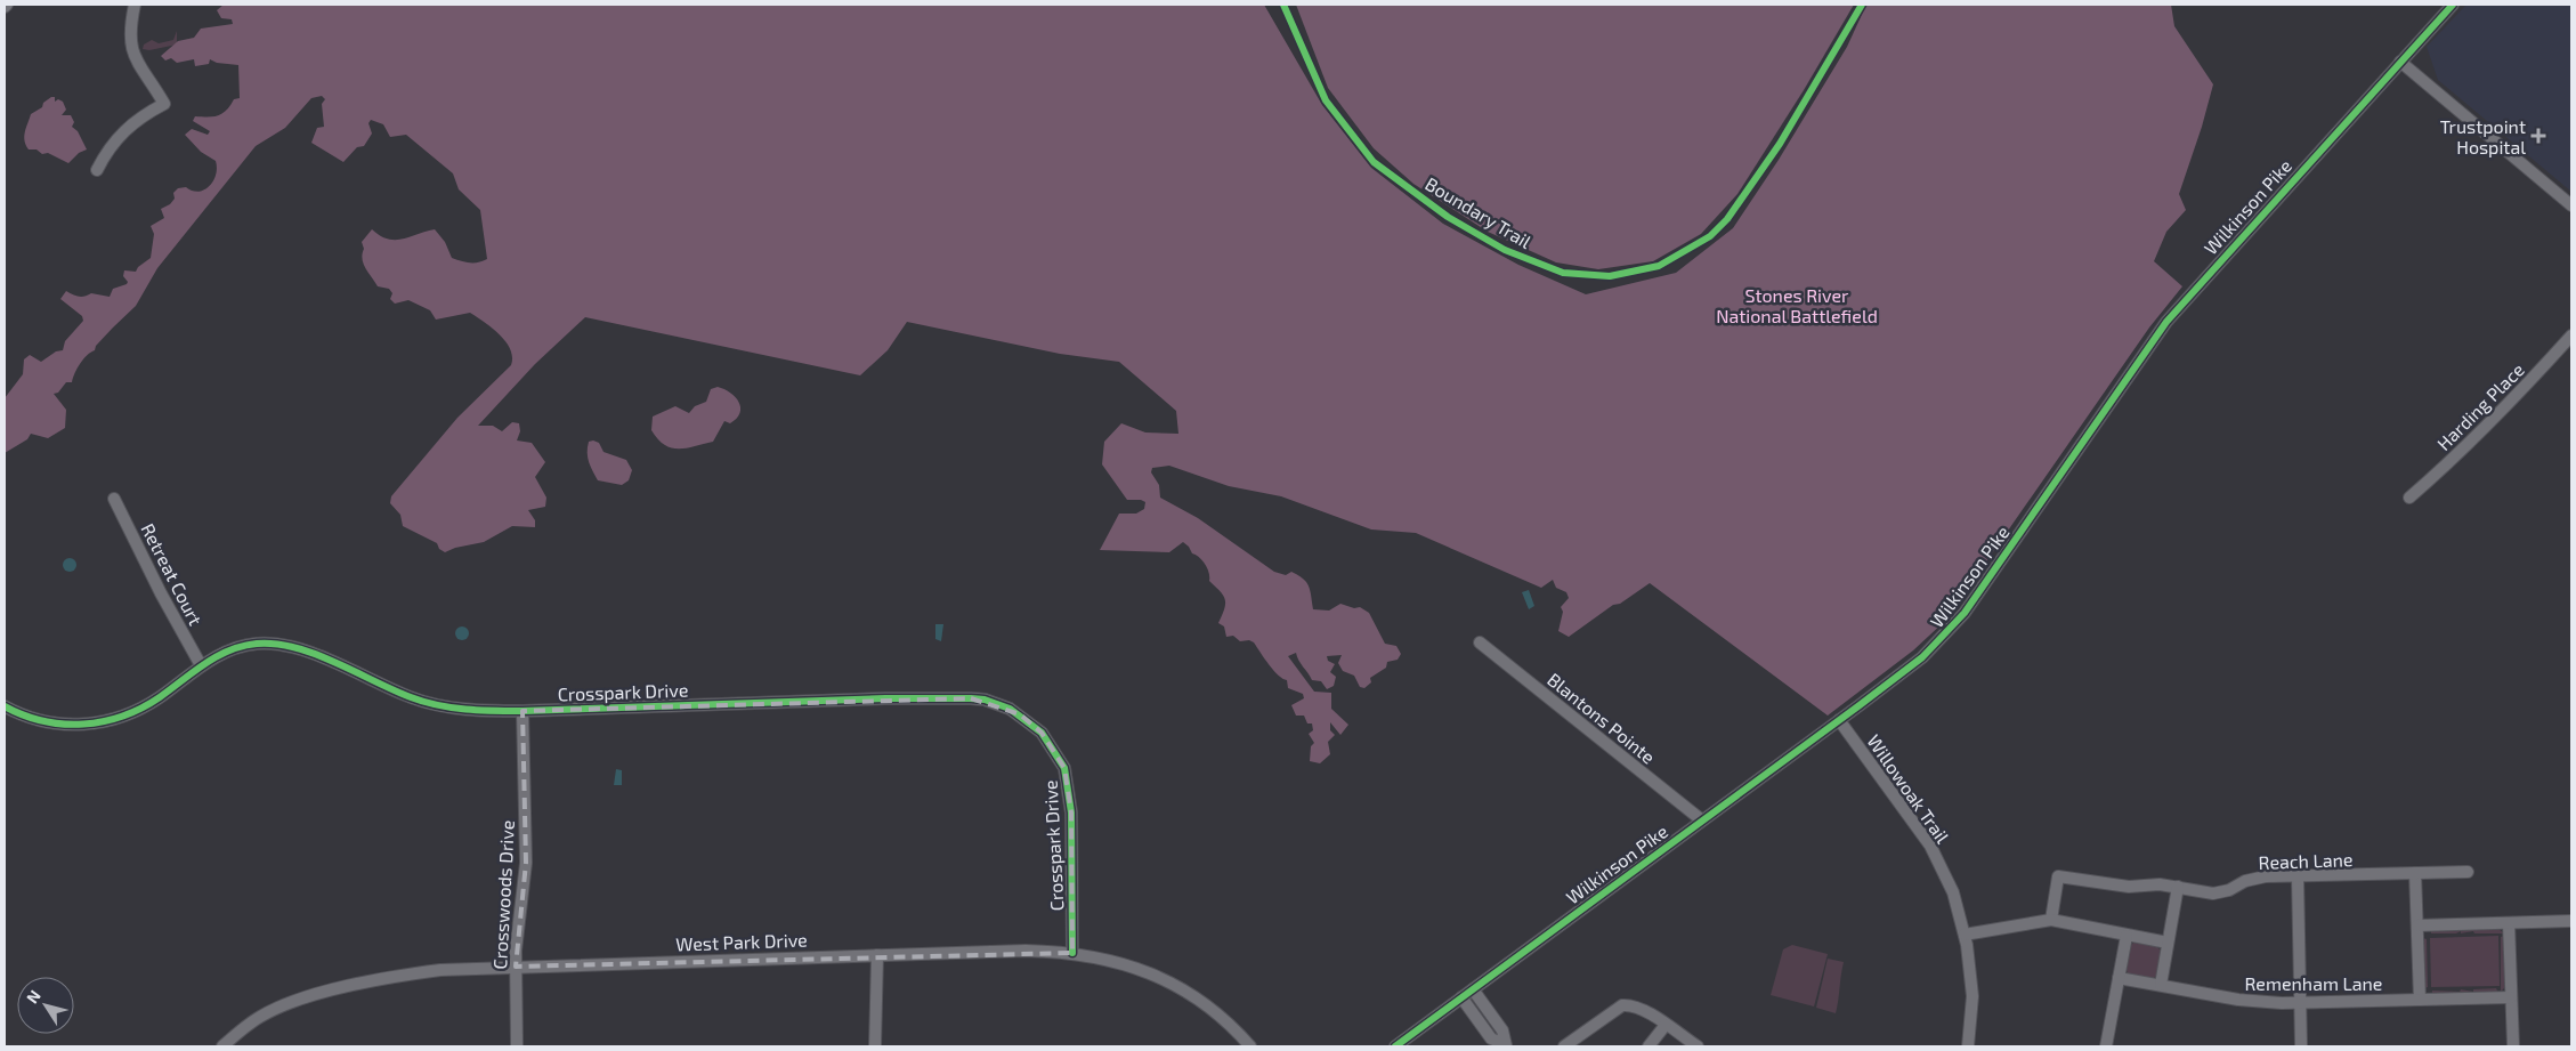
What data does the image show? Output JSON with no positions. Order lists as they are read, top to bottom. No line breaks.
{"streets":{"street":["Wilkinson Pike","Harding Place","Retreat Court","Crosspark Drive","Blantons Pointe","Willowoak Trail","Reach Lane","Crosswoods Drive","West Park Drive","Remenham Lane"],"cycle path":["Boundary Trail"]},"crossings":[["Wilkinson Pike","Blantons Pointe"],["Wilkinson Pike","Willowoak Trail"],["Retreat Court","Crosspark Drive"],["Crosspark Drive","Crosswoods Drive"],["Crosspark Drive","West Park Drive"],["Crosswoods Drive","West Park Drive"]],"parks":["Stones River National Battlefield"],"places":{"health":["Trustpoint Hospital"]},"north":"top left"}
